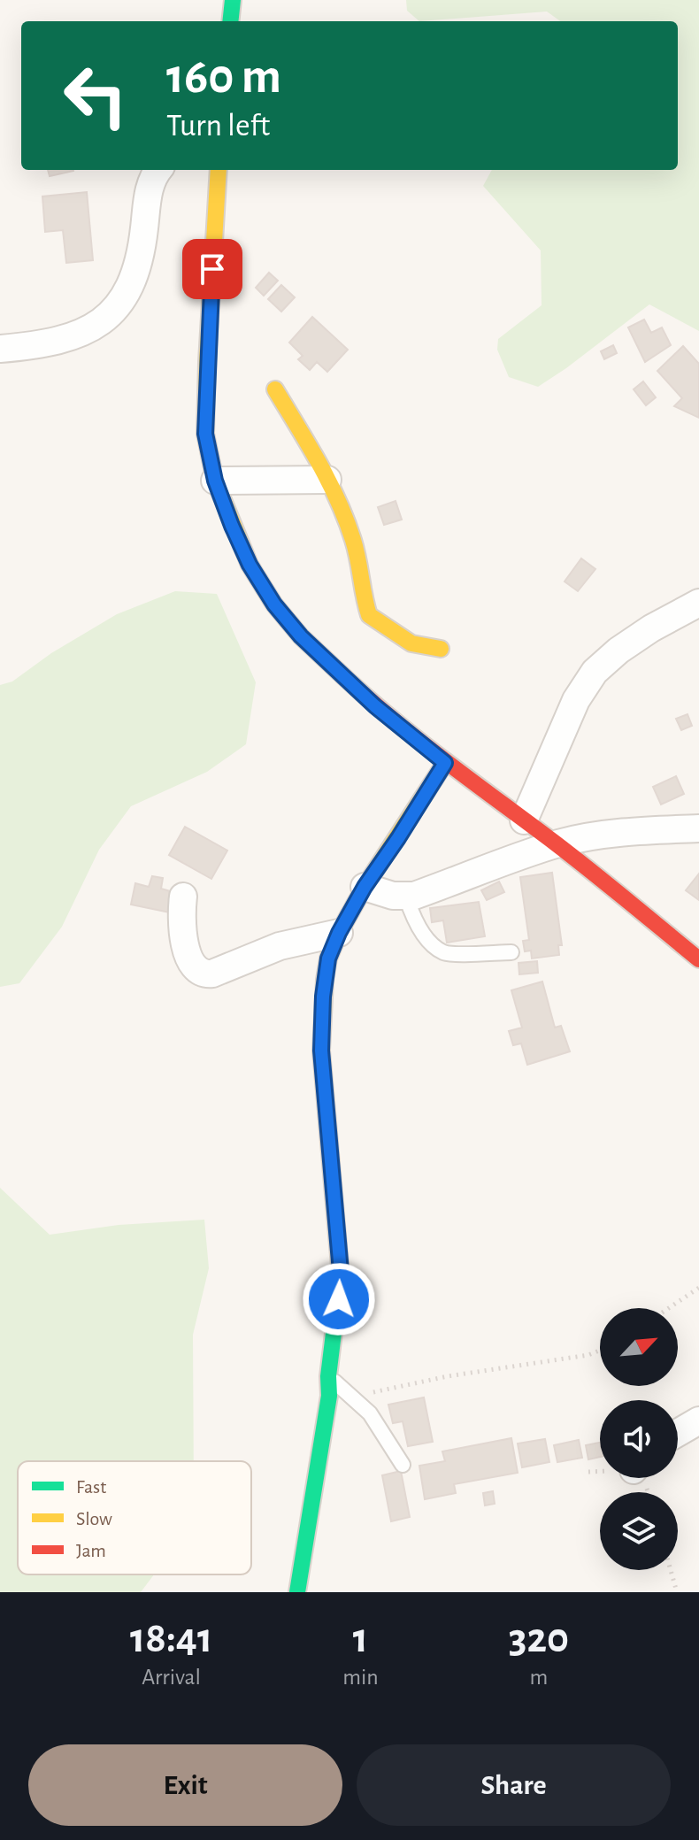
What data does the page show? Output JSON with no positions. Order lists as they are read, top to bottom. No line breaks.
{"legend":["Fast","Slow","Jam"],"north":"top right","page":{"turn":["160 m","Turn left"],"eta":["18:41","Arrival","1","min","320","m"],"buttons":["Exit","Share"]}}
